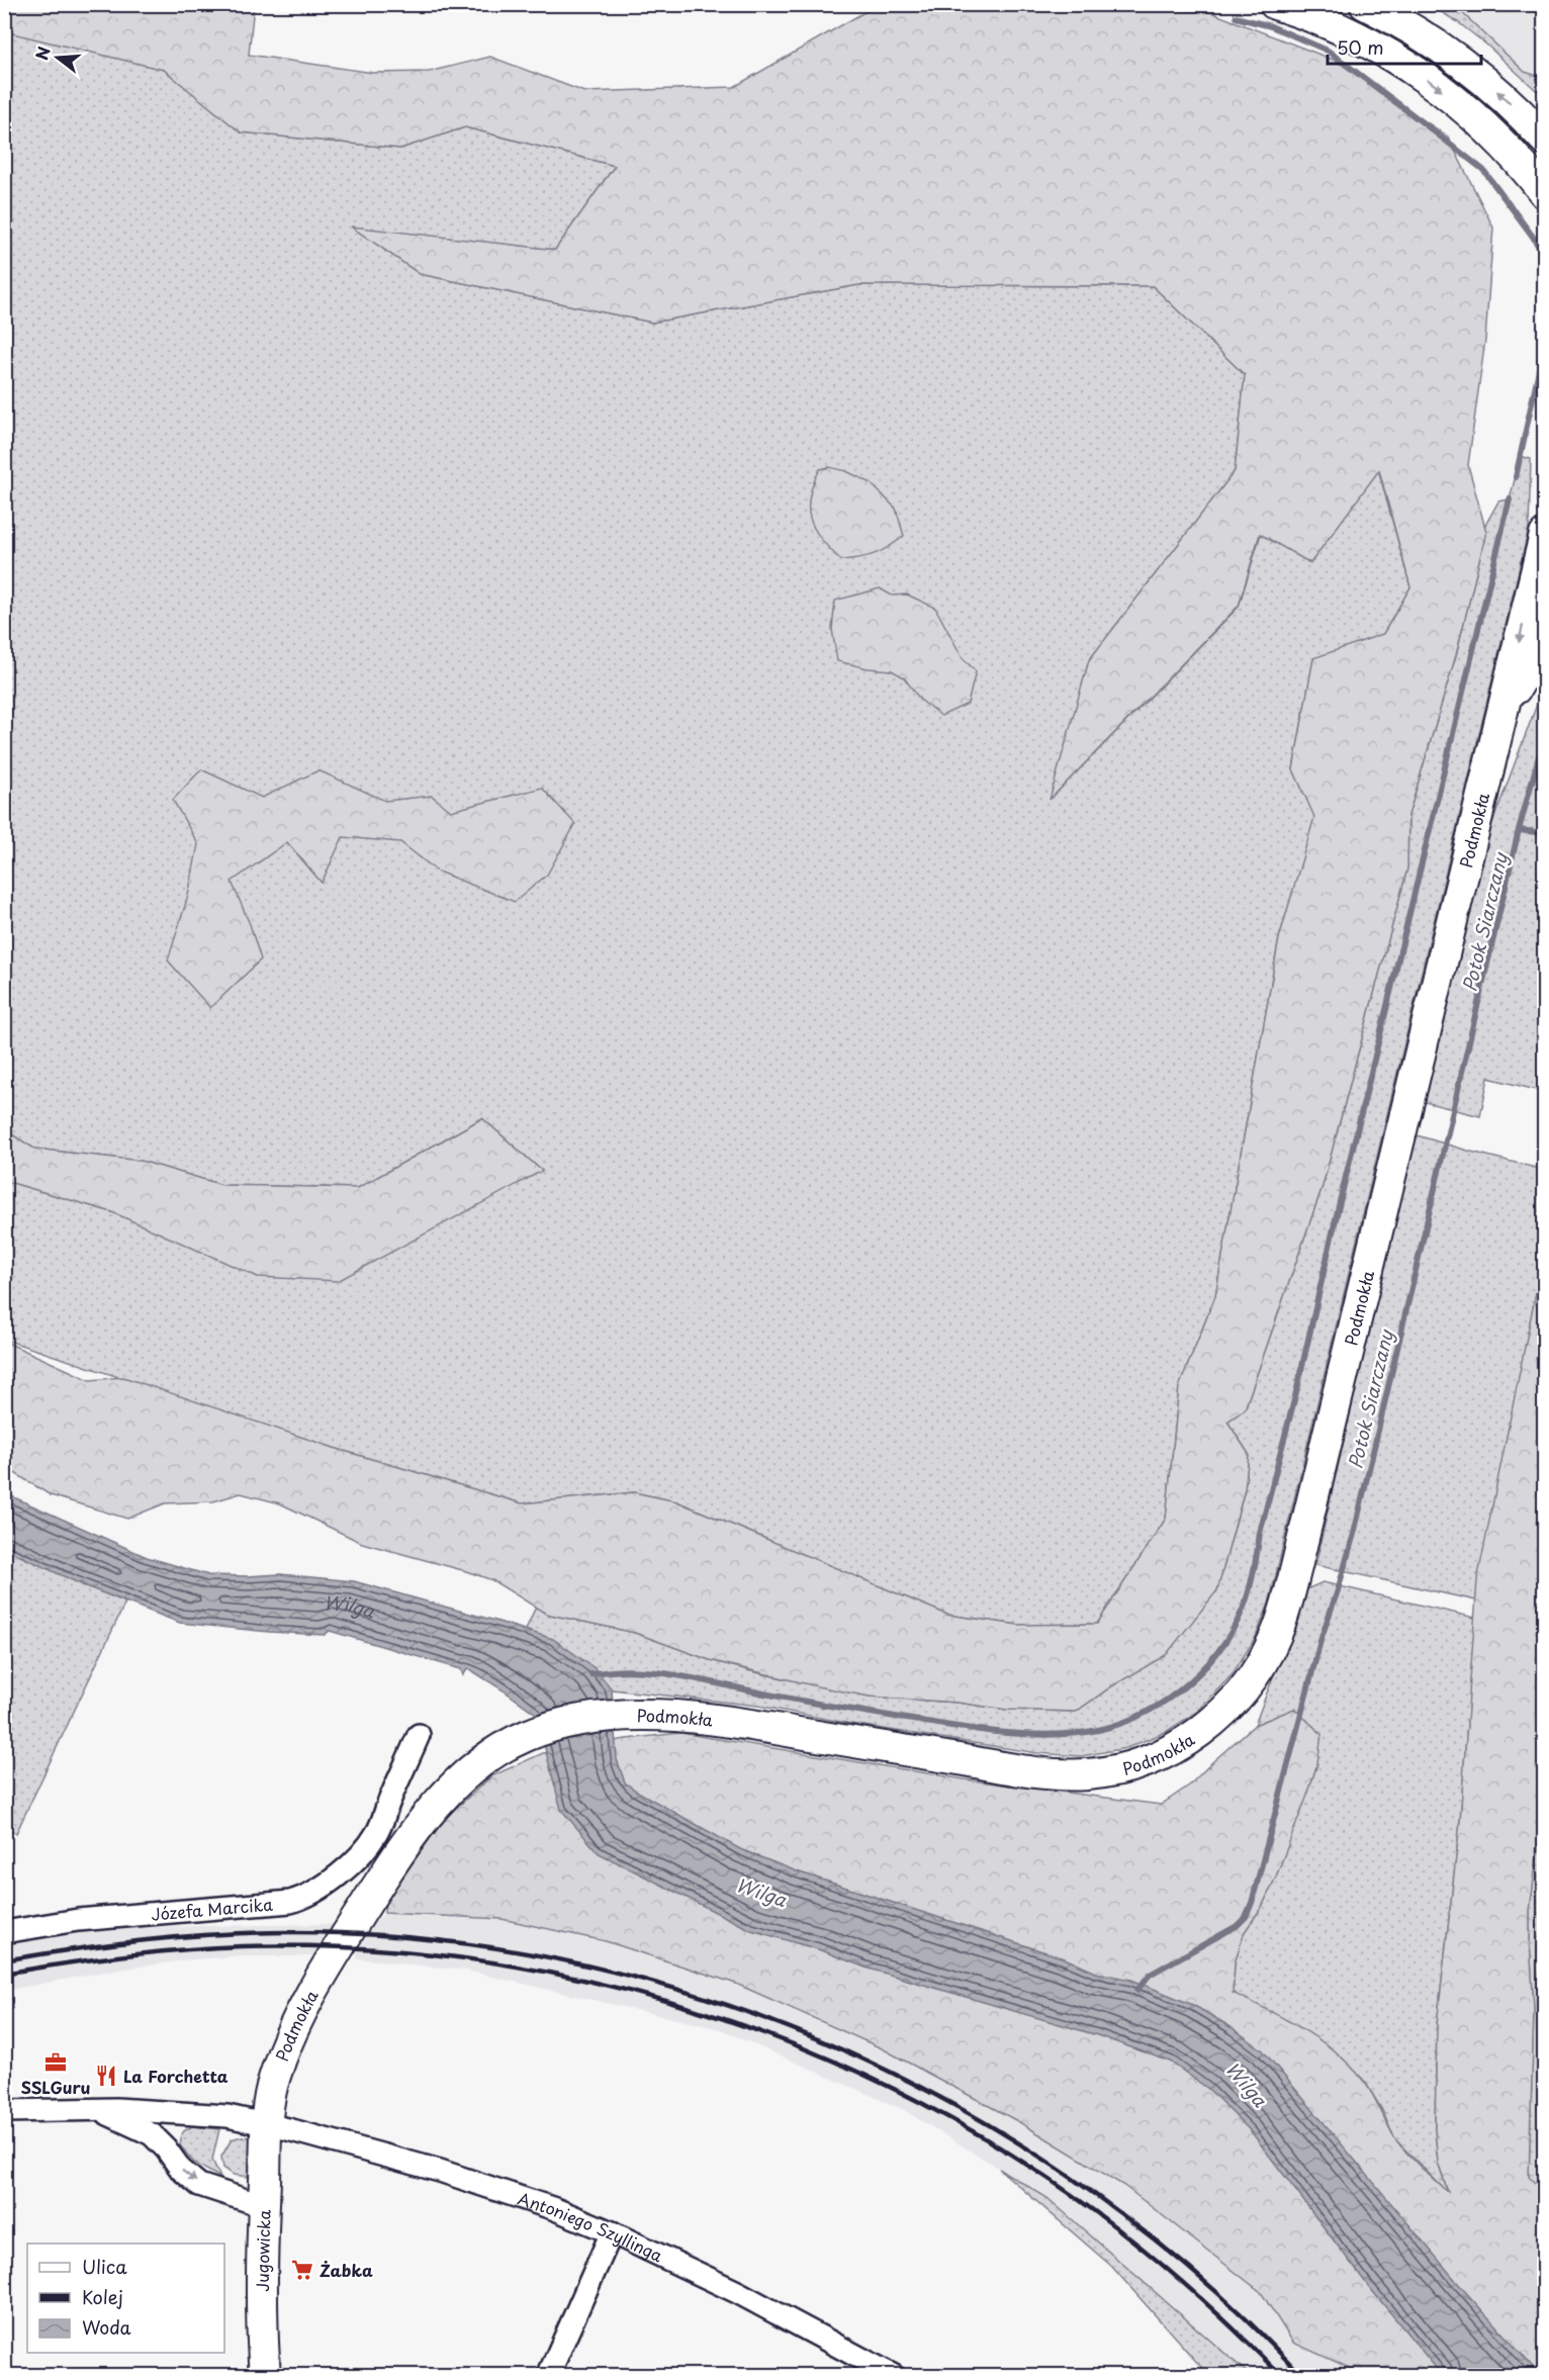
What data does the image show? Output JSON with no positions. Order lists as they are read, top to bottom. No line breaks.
{"streets":{"street":["Podmokła","Józefa Marcika","Antoniego Szyllinga","Jugowicka"]},"crossings":[["Podmokła","Antoniego Szyllinga"],["Podmokła","Jugowicka"],["Antoniego Szyllinga","Jugowicka"]],"water":["Potok Siarczany","Wilga"],"places":{"office":["SSLGuru"],"restaurant":["La Forchetta"],"supermarket":["Żabka"]},"legend":["Ulica","Kolej","Woda"],"scale_bar":"50 m","north":"left"}
